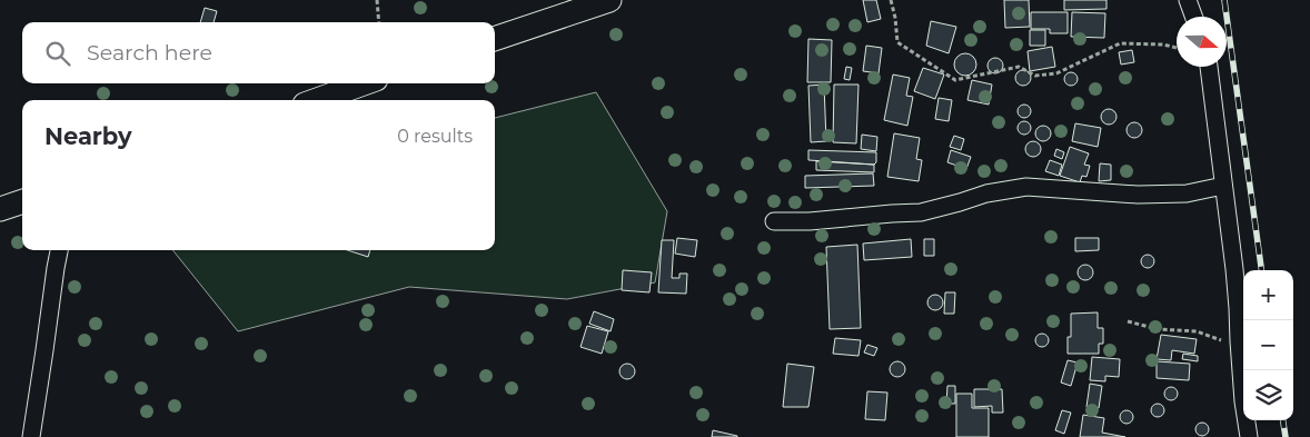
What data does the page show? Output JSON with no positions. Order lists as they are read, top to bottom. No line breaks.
{"north":"right","page":{"search":"Search here","heading":["Nearby","0 results"],"map_buttons":["+","−"]}}
